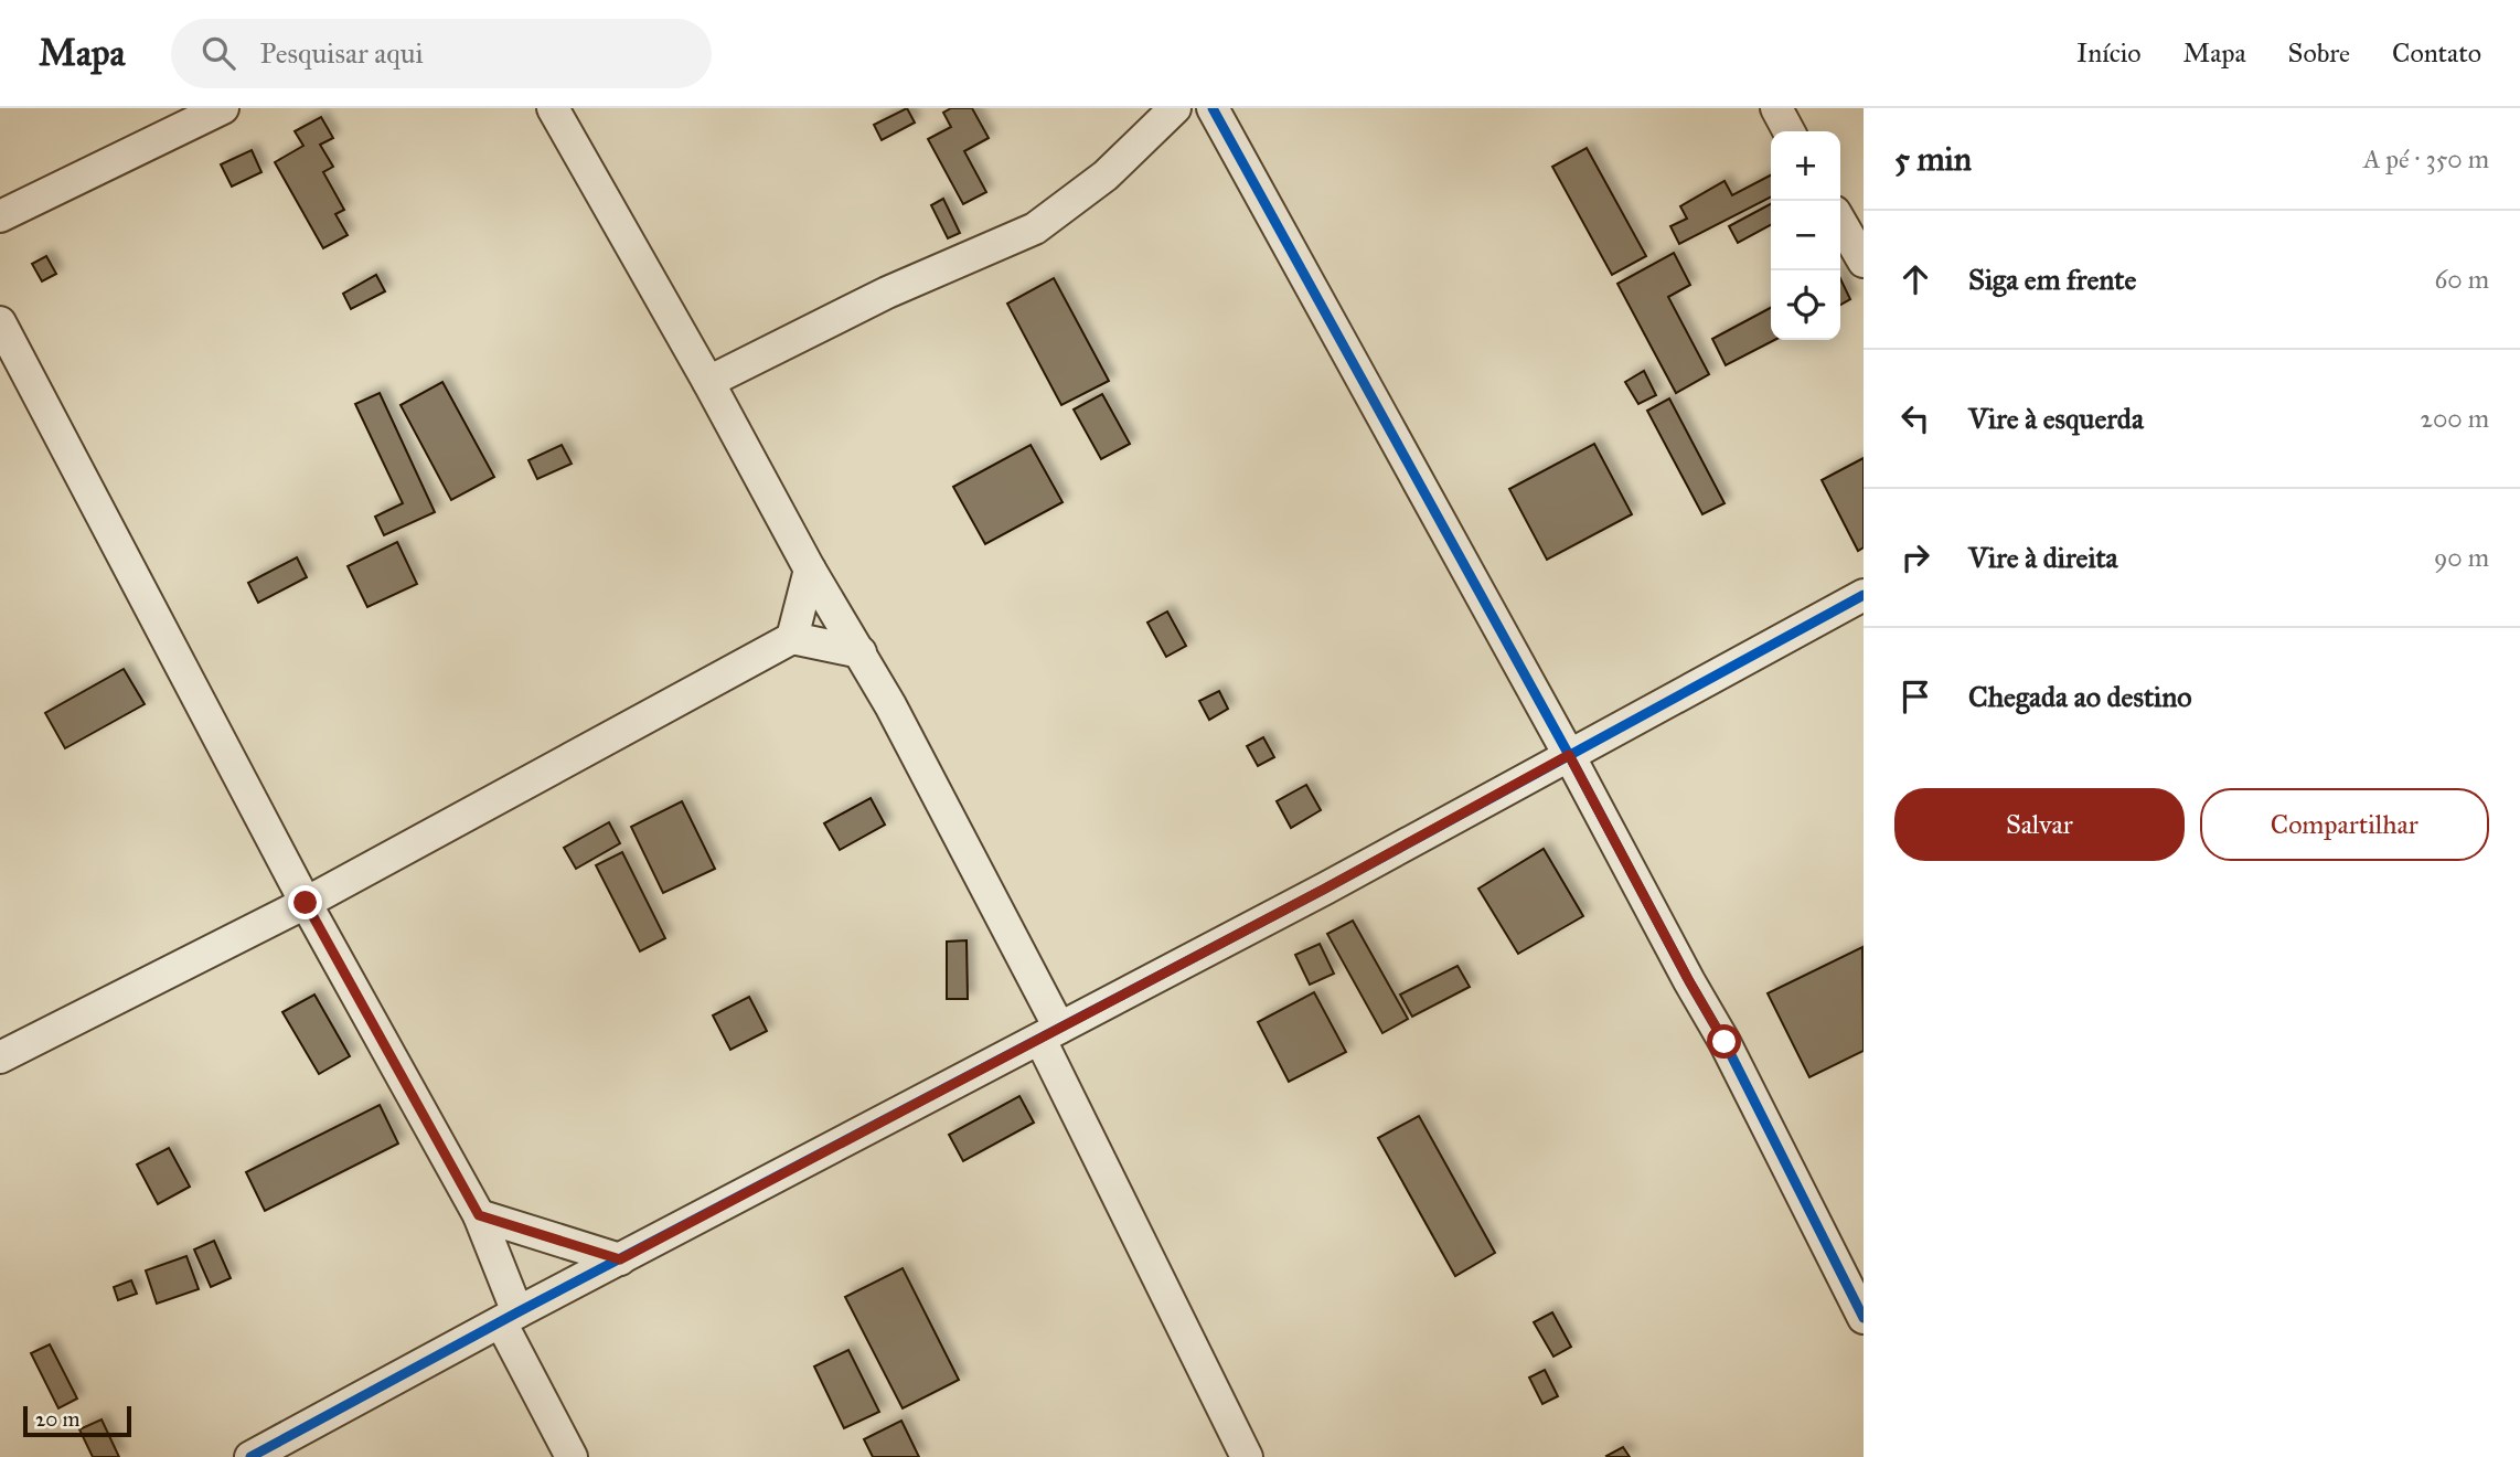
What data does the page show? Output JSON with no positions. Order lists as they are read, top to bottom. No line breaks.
{"scale_bar":"20 m","page":{"header":"Mapa","search":"Pesquisar aqui","nav":["Início","Mapa","Sobre","Contato"],"heading":["5 min","A pé · 350 m"],"map_buttons":["+","−"],"list":[["Siga em frente","60 m"],["Vire à esquerda","200 m"],["Vire à direita","90 m"],"Chegada ao destino"],"buttons":["Salvar","Compartilhar"],"scale":"20 m"}}
